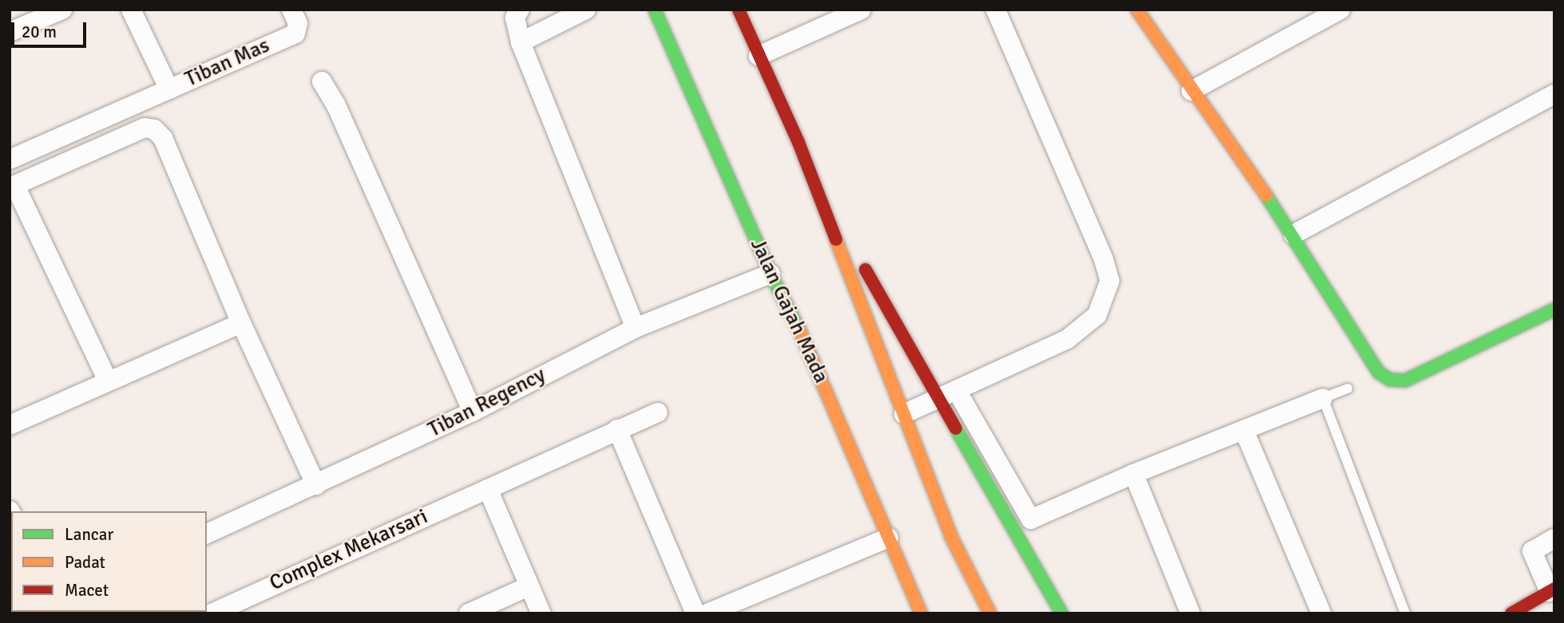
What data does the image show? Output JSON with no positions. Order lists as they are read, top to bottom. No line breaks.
{"streets":{"main road":["Jalan Gajah Mada"],"street":["Tiban Mas","Tiban Regency","Complex Mekarsari"]},"crossings":[["Jalan Gajah Mada","Tiban Regency"]],"legend":["Lancar","Padat","Macet"],"scale_bar":"20 m"}
